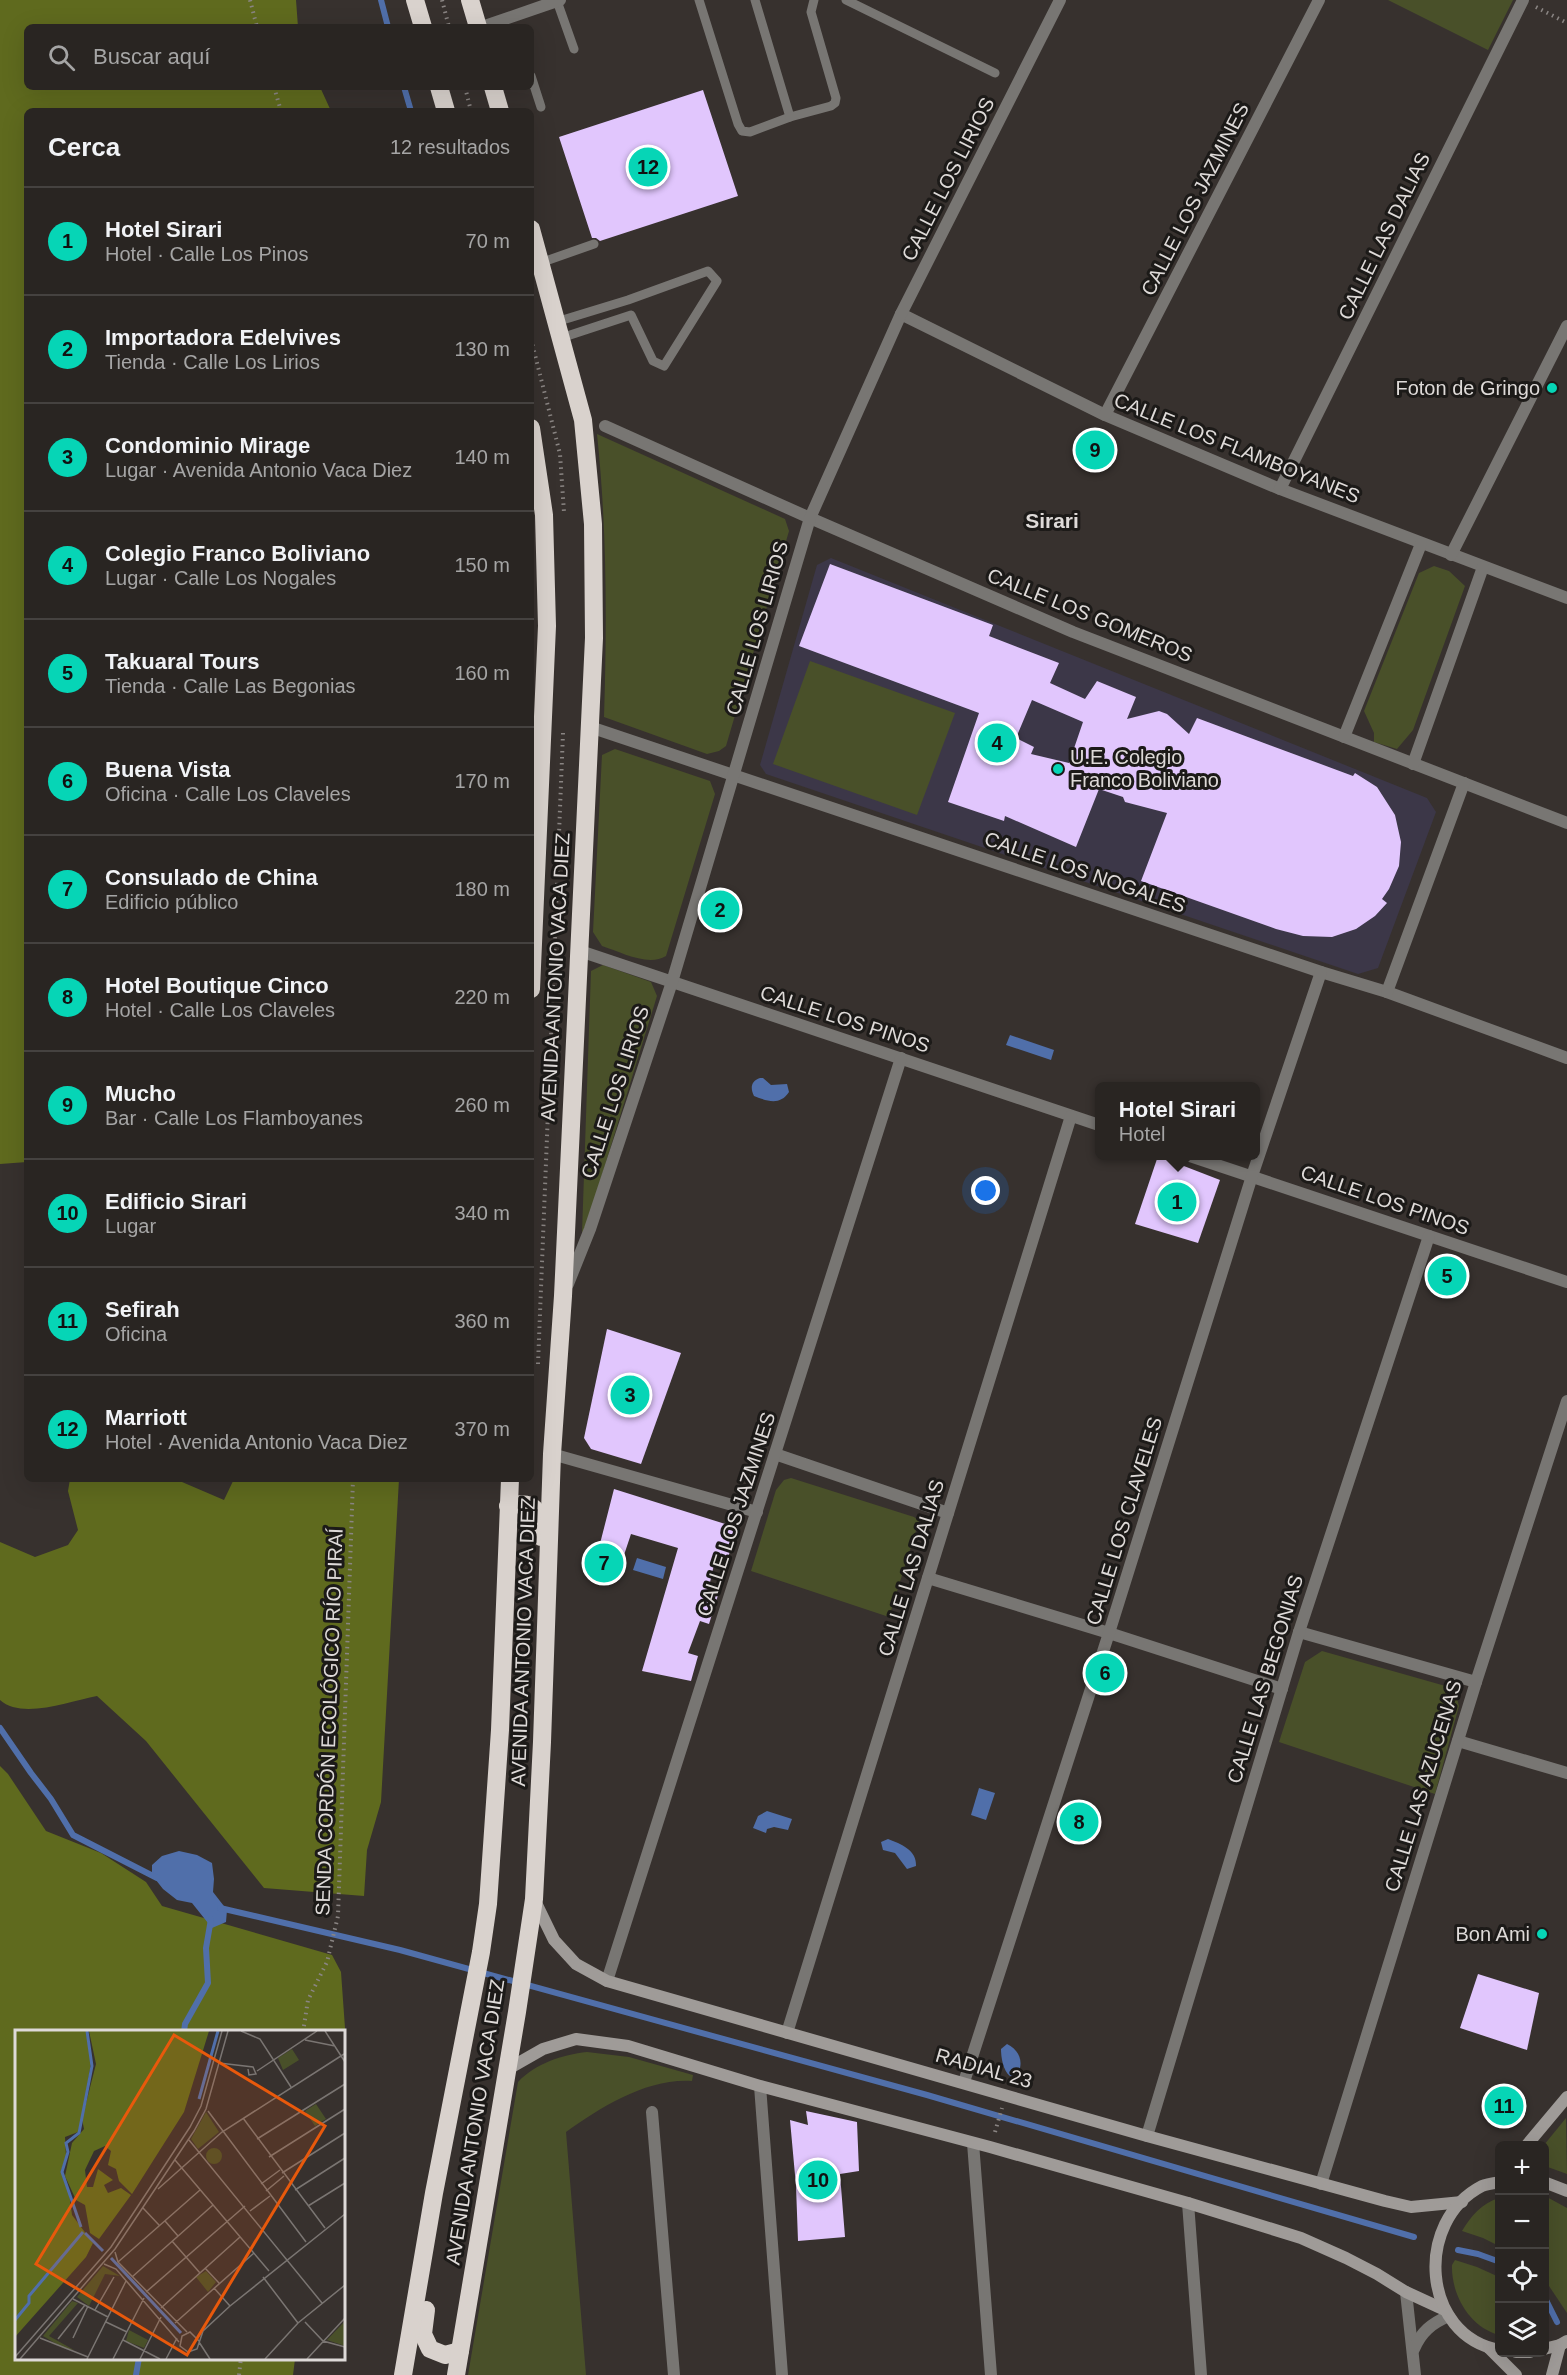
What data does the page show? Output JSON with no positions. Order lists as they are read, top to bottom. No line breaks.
{"streets":{"highway":["AVENIDA ANTONIO VACA DIEZ"],"street":["CALLE LOS LIRIOS","CALLE LOS JAZMINES","CALLE LAS DALIAS","CALLE LOS FLAMBOYANES","CALLE LOS GOMEROS","CALLE LOS NOGALES","CALLE LOS PINOS","CALLE LOS CLAVELES","CALLE LAS BEGONIAS","CALLE LAS AZUCENAS","RADIAL 23"],"path":["SENDA CORDÓN ECOLÓGICO RÍO PIRAÍ"]},"crossings":[["CALLE LOS LIRIOS","CALLE LOS FLAMBOYANES"],["CALLE LOS LIRIOS","CALLE LOS GOMEROS"],["CALLE LOS LIRIOS","CALLE LOS NOGALES"],["CALLE LOS LIRIOS","AVENIDA ANTONIO VACA DIEZ"],["CALLE LOS LIRIOS","CALLE LOS PINOS"],["CALLE LOS JAZMINES","CALLE LOS FLAMBOYANES"],["CALLE LOS JAZMINES","CALLE LOS PINOS"],["CALLE LOS JAZMINES","RADIAL 23"],["CALLE LAS DALIAS","CALLE LOS FLAMBOYANES"],["CALLE LAS DALIAS","CALLE LOS PINOS"],["CALLE LAS DALIAS","RADIAL 23"],["CALLE LOS NOGALES","AVENIDA ANTONIO VACA DIEZ"],["CALLE LOS NOGALES","CALLE LOS CLAVELES"],["AVENIDA ANTONIO VACA DIEZ","CALLE LOS PINOS"],["AVENIDA ANTONIO VACA DIEZ","RADIAL 23"],["CALLE LOS PINOS","CALLE LOS CLAVELES"],["CALLE LOS PINOS","CALLE LAS BEGONIAS"],["CALLE LOS CLAVELES","RADIAL 23"],["CALLE LAS BEGONIAS","RADIAL 23"],["CALLE LAS AZUCENAS","RADIAL 23"]],"districts":["Sirari"],"places":["Foton de Gringo","U.E. Colegio Franco Boliviano","Bon Ami"],"page":{"search":"Buscar aquí","heading":["Cerca","12 resultados"],"pins":["12","9","4","2","1","5","3","7","6","8","11","10"],"list":[{"mark":"1","name":"Hotel Sirari","note":"Hotel · Calle Los Pinos","value":"70 m"},{"mark":"2","name":"Importadora Edelvives","note":"Tienda · Calle Los Lirios","value":"130 m"},{"mark":"3","name":"Condominio Mirage","note":"Lugar · Avenida Antonio Vaca Diez","value":"140 m"},{"mark":"4","name":"Colegio Franco Boliviano","note":"Lugar · Calle Los Nogales","value":"150 m"},{"mark":"5","name":"Takuaral Tours","note":"Tienda · Calle Las Begonias","value":"160 m"},{"mark":"6","name":"Buena Vista","note":"Oficina · Calle Los Claveles","value":"170 m"},{"mark":"7","name":"Consulado de China","note":"Edificio público","value":"180 m"},{"mark":"8","name":"Hotel Boutique Cinco","note":"Hotel · Calle Los Claveles","value":"220 m"},{"mark":"9","name":"Mucho","note":"Bar · Calle Los Flamboyanes","value":"260 m"},{"mark":"10","name":"Edificio Sirari","note":"Lugar","value":"340 m"},{"mark":"11","name":"Sefirah","note":"Oficina","value":"360 m"},{"mark":"12","name":"Marriott","note":"Hotel · Avenida Antonio Vaca Diez","value":"370 m"}],"popup":["Hotel Sirari","Hotel"],"map_buttons":["+","−"]}}
